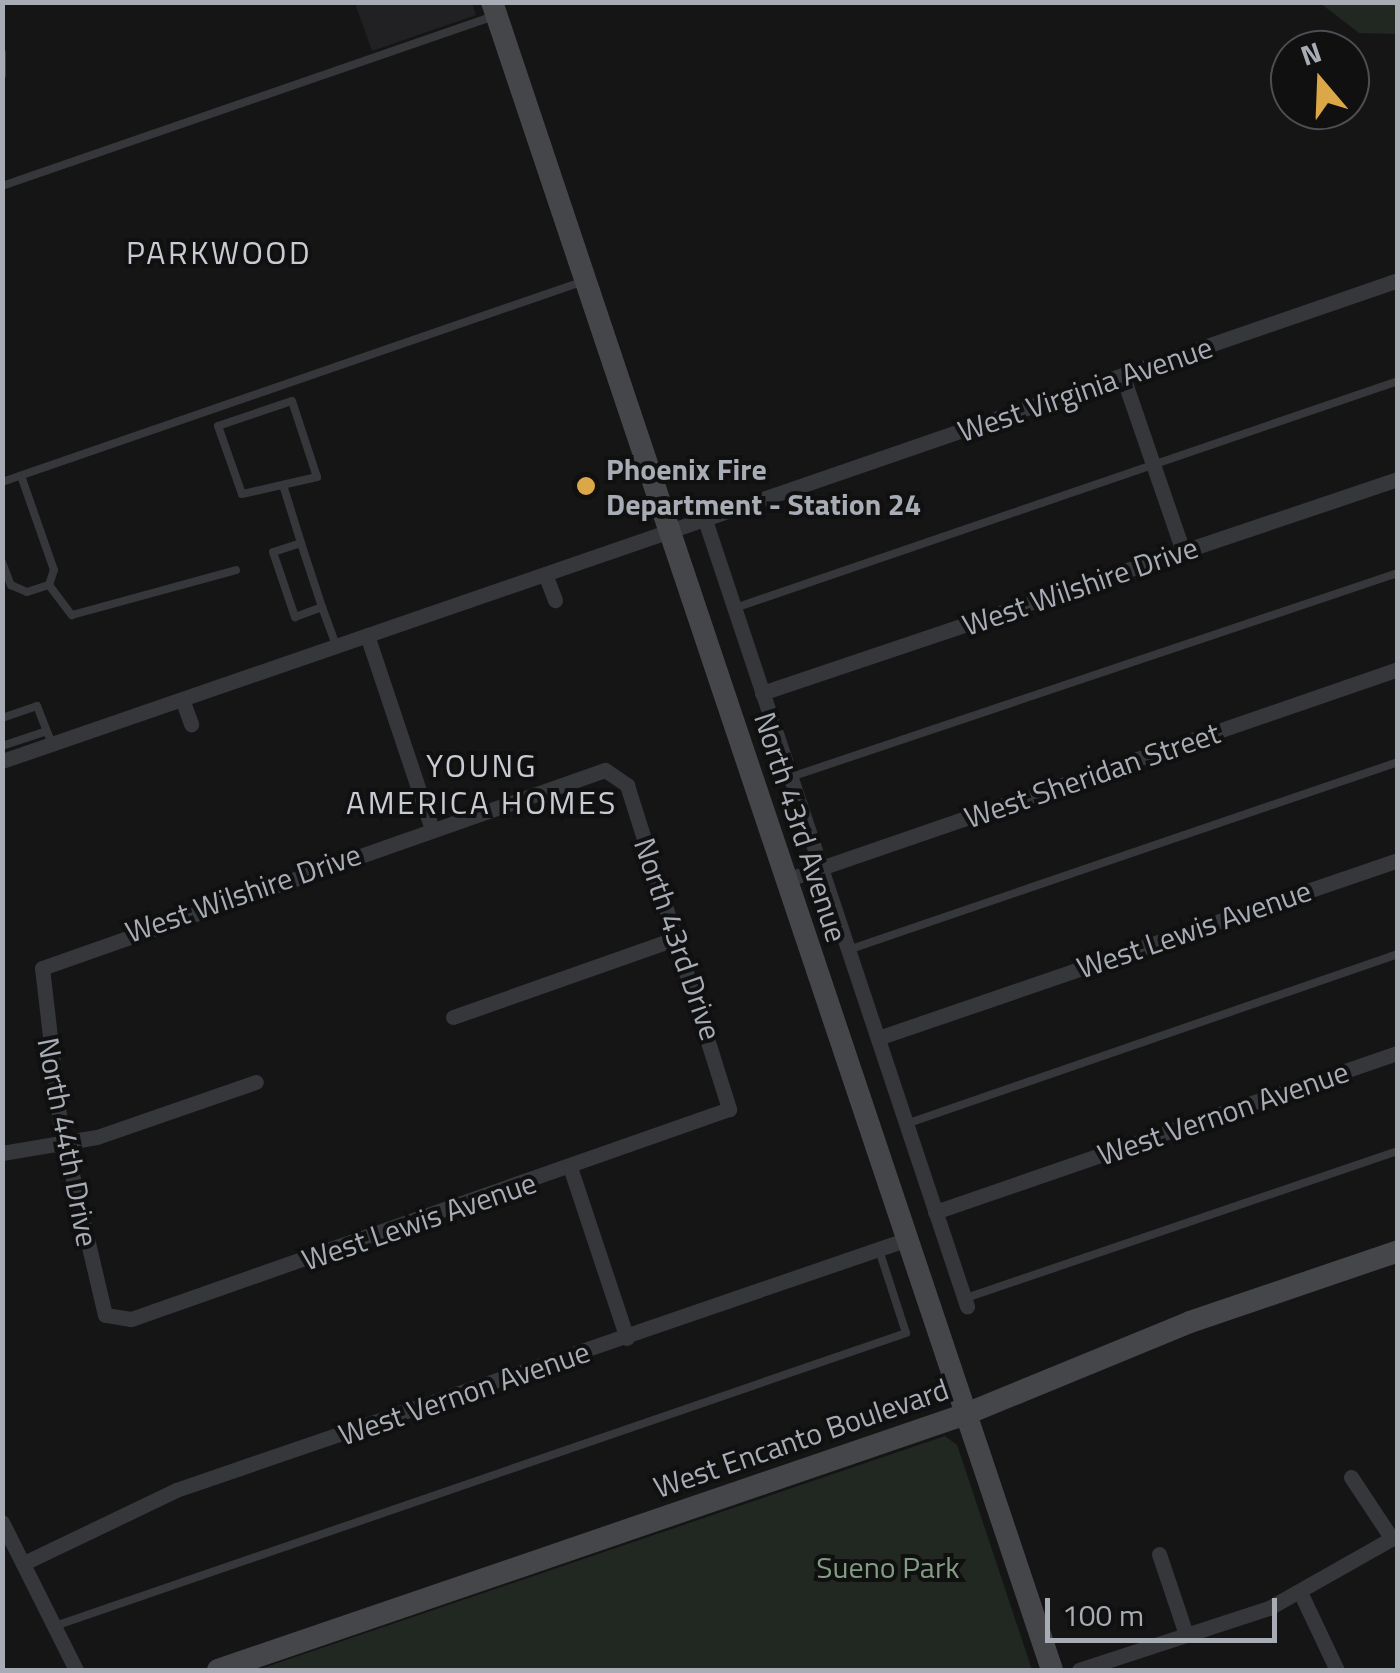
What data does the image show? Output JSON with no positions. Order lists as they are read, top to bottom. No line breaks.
{"streets":{"main road":["North 43rd Avenue","West Encanto Boulevard"],"street":["West Virginia Avenue","West Wilshire Drive","West Sheridan Street","West Lewis Avenue","North 43rd Drive","West Vernon Avenue","North 44th Drive"]},"crossings":[["West Virginia Avenue","North 43rd Avenue"],["West Wilshire Drive","North 43rd Avenue"],["West Wilshire Drive","North 43rd Drive"],["West Wilshire Drive","North 44th Drive"],["West Sheridan Street","North 43rd Avenue"],["North 43rd Avenue","West Lewis Avenue"],["North 43rd Avenue","West Vernon Avenue"],["North 43rd Avenue","West Encanto Boulevard"],["West Lewis Avenue","North 43rd Drive"],["West Lewis Avenue","North 44th Drive"]],"districts":["PARKWOOD","YOUNG AMERICA HOMES"],"parks":["Sueno Park"],"places":["Phoenix Fire Department - Station 24"],"scale_bar":"100 m","north":"top"}
